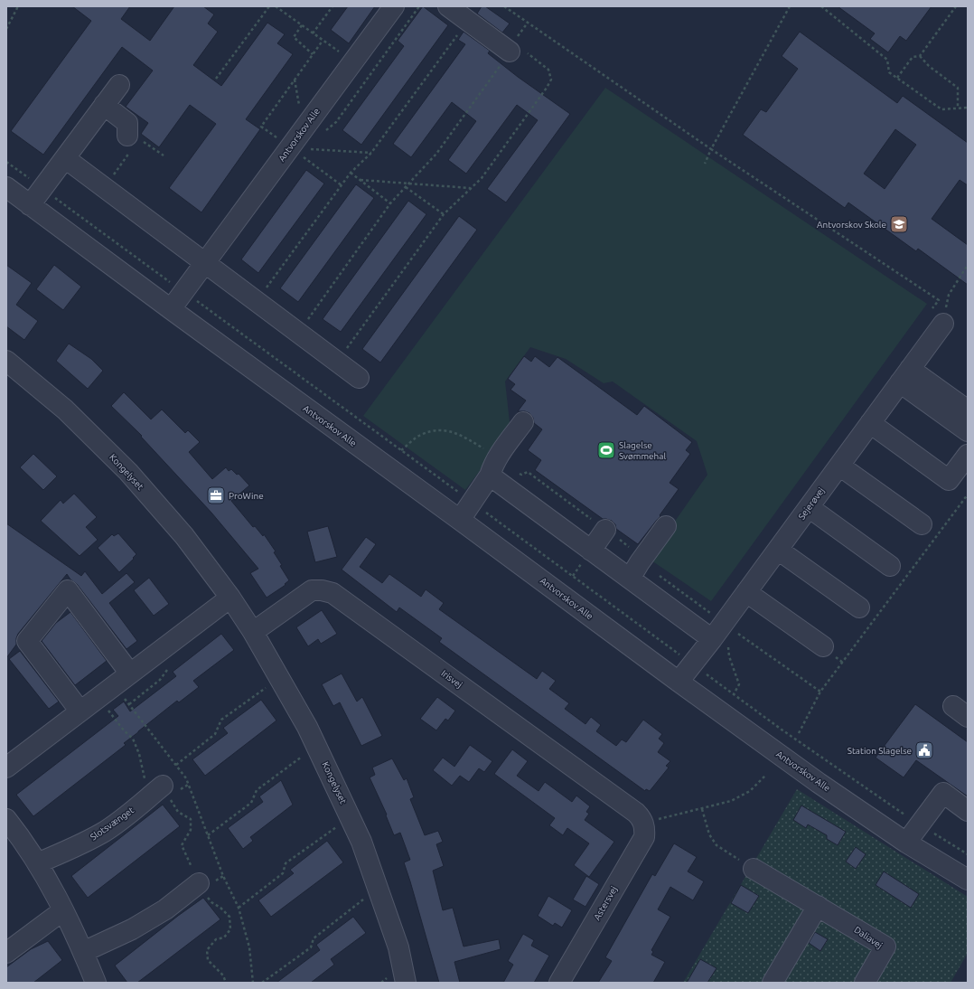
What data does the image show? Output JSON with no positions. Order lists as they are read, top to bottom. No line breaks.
{"streets":{"street":["Antvorskov Alle","Kongelyset","Sejerøvej","Irisvej","Slotsvænget","Astersvej","Daliavej"]},"crossings":[["Antvorskov Alle","Sejerøvej"],["Kongelyset","Irisvej"],["Irisvej","Astersvej"]],"places":{"school or university":["Antvorskov Skole"],"sports":["Slagelse Svømmehal"],"office":["ProWine"],"public building":["Station Slagelse"]}}
